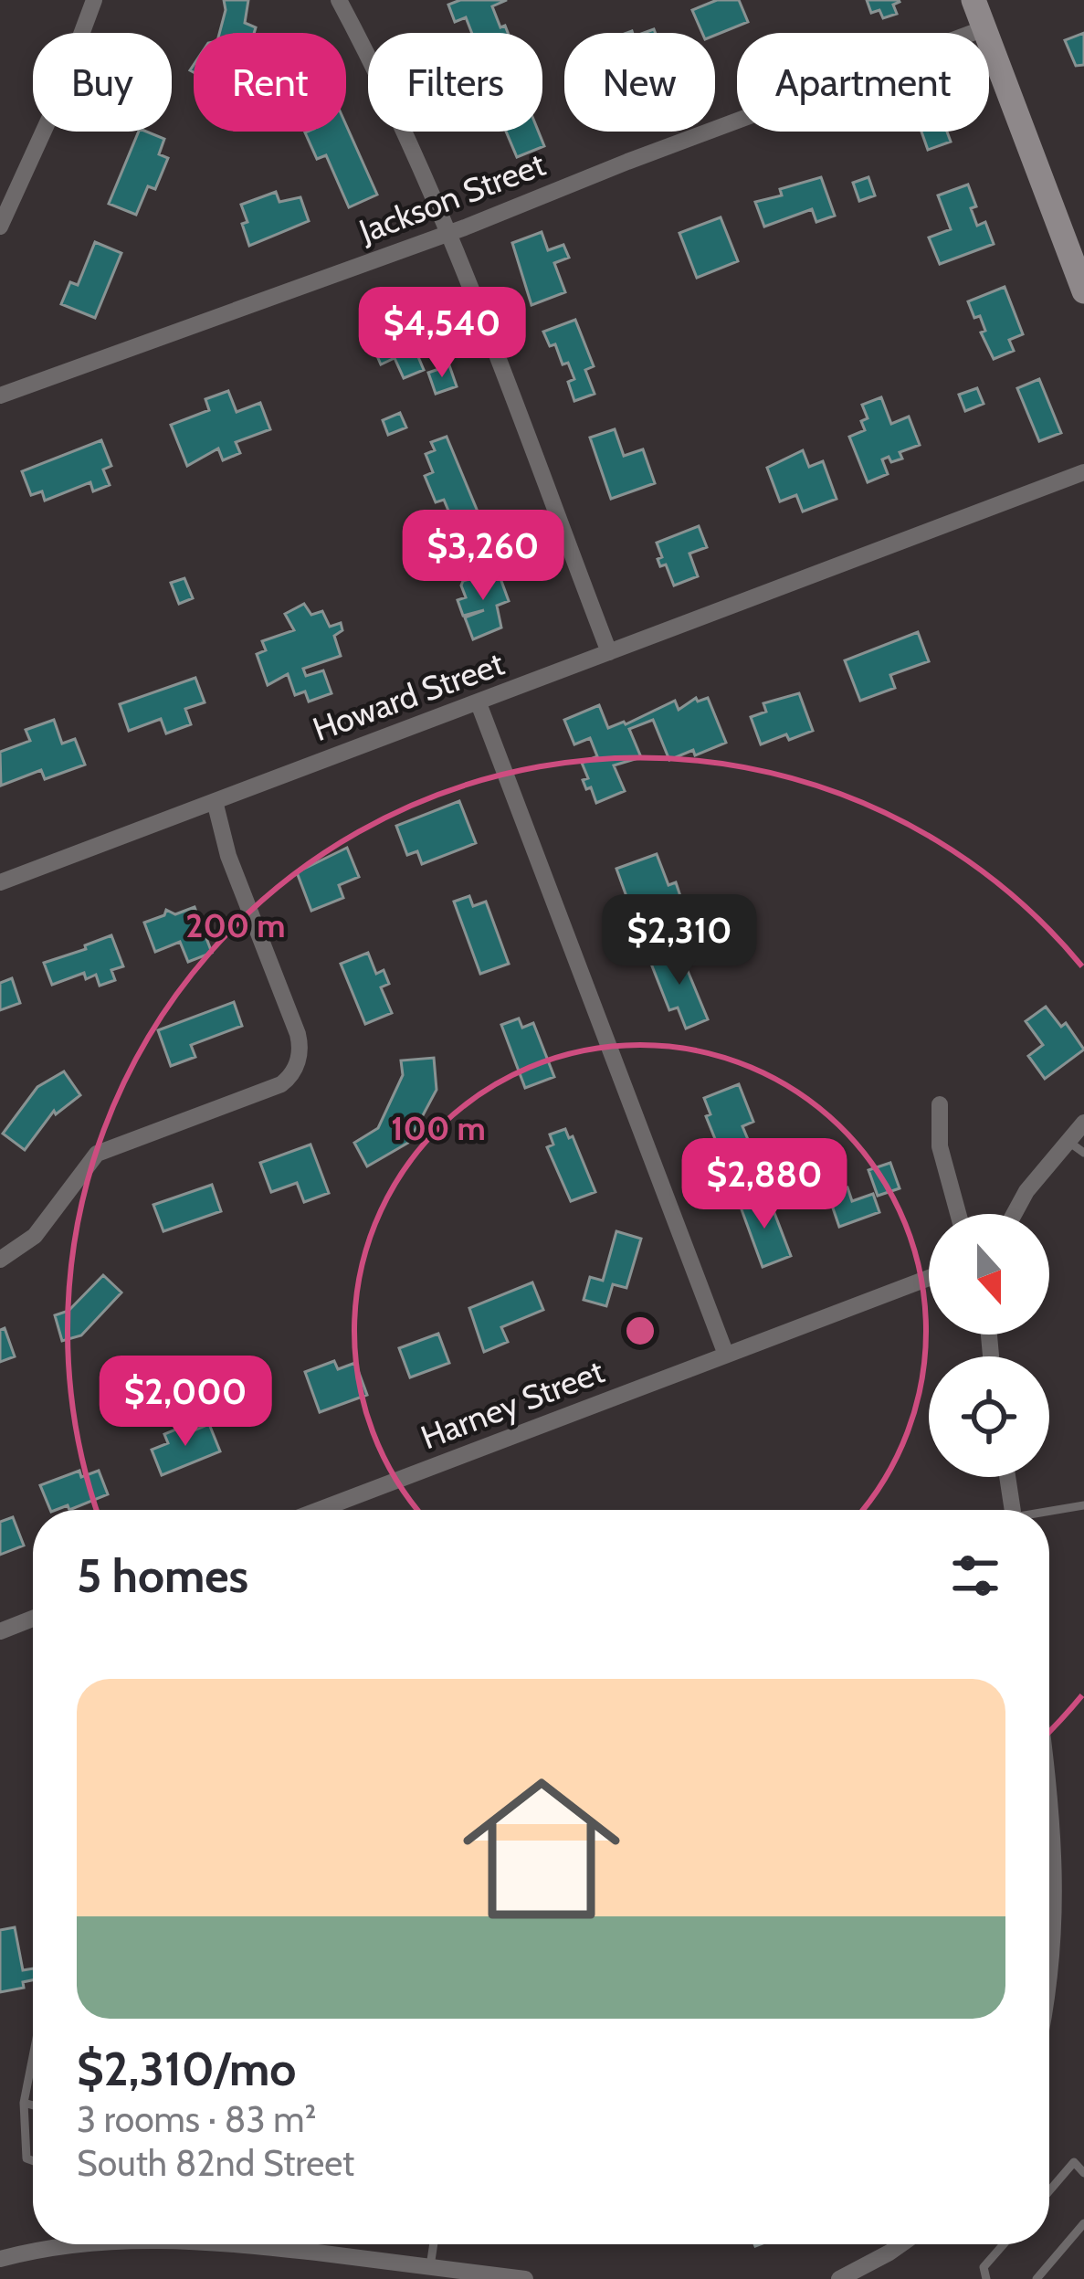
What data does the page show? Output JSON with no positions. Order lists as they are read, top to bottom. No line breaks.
{"streets":{"street":["Jackson Street","Howard Street","Harney Street"]},"north":"bottom","page":{"chip":["Buy","Rent","Filters","New","Apartment"],"price":["$4,540","$3,260","$2,310","$2,880","$2,000"],"heading":"5 homes","list":[{"name":"$2,310/mo","note":"3 rooms · 83 m² · South 82nd Street"}]},"rings":["200 m","100 m"]}
